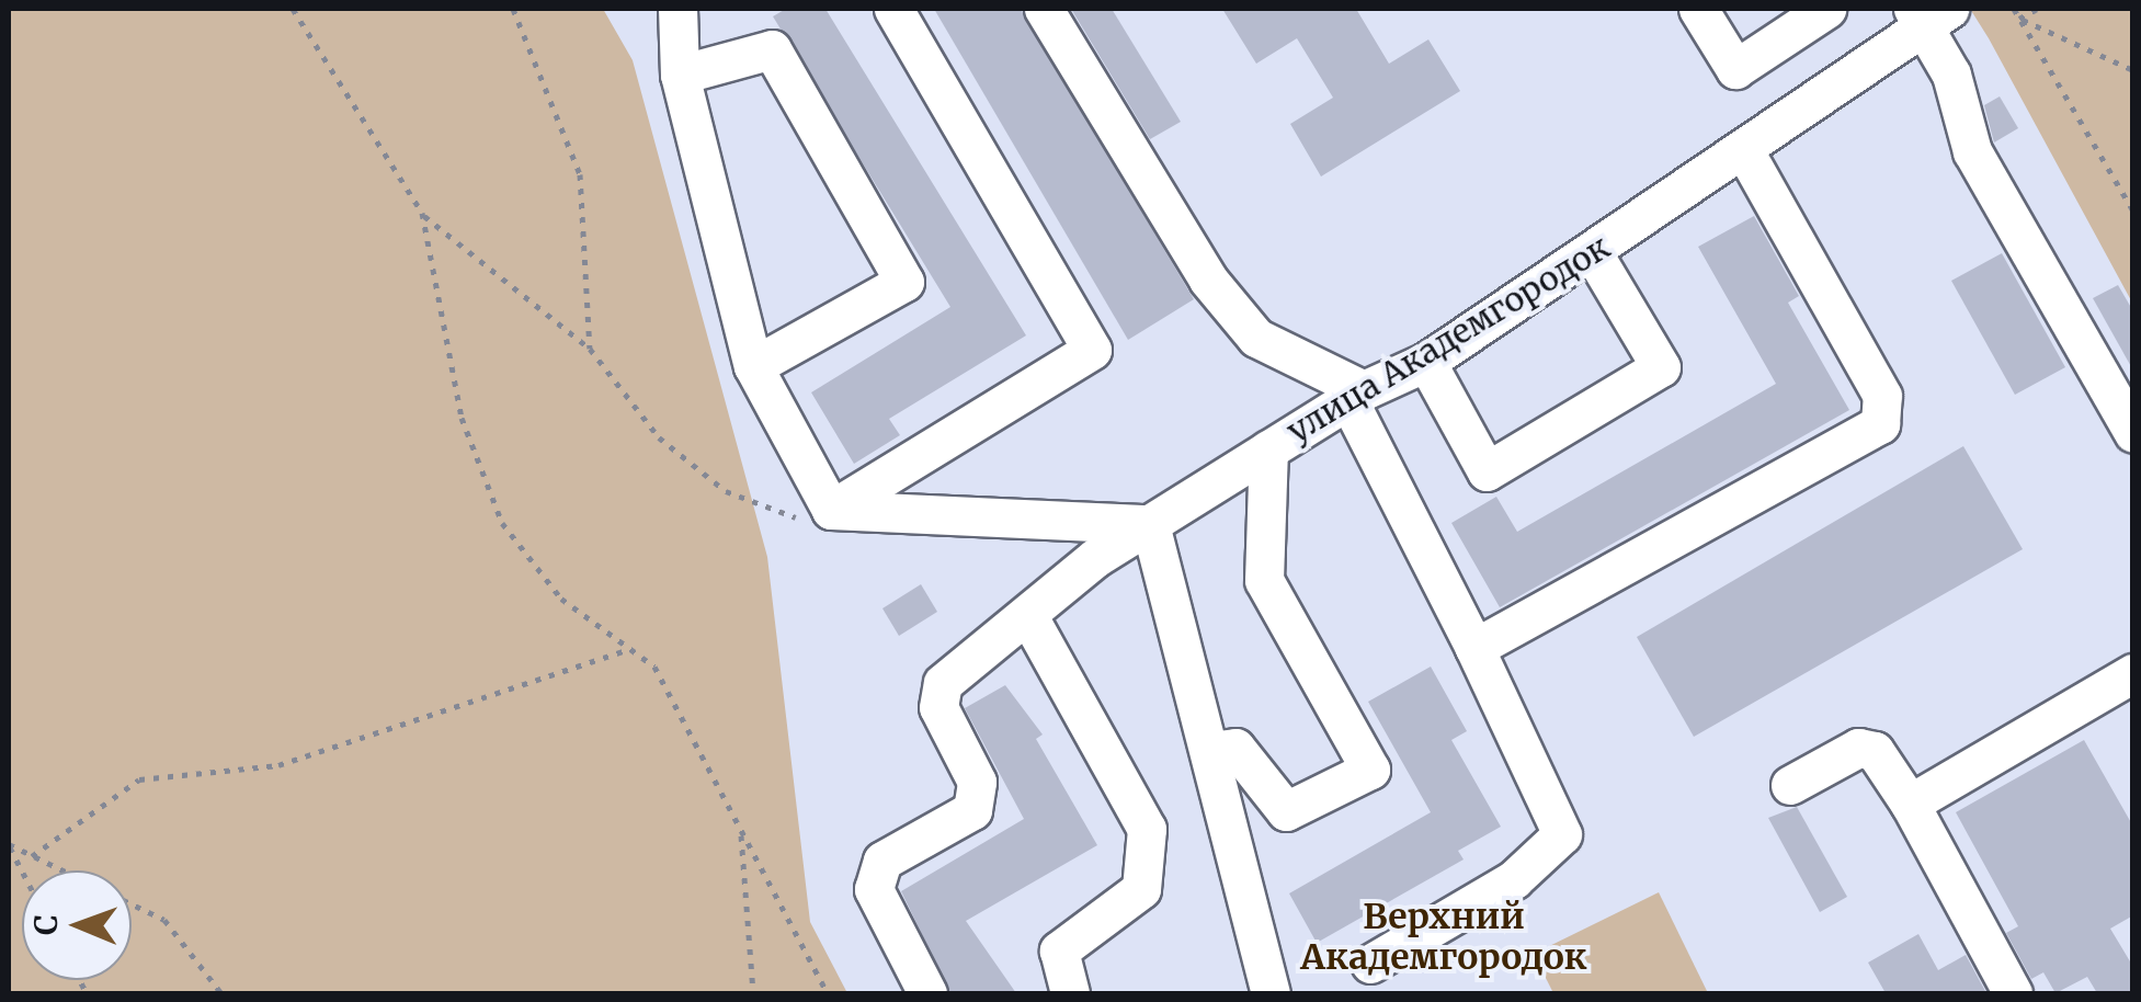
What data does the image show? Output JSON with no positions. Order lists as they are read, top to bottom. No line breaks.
{"streets":{"street":["улица Академгородок"]},"districts":["Верхний Академгородок"],"north":"left"}
